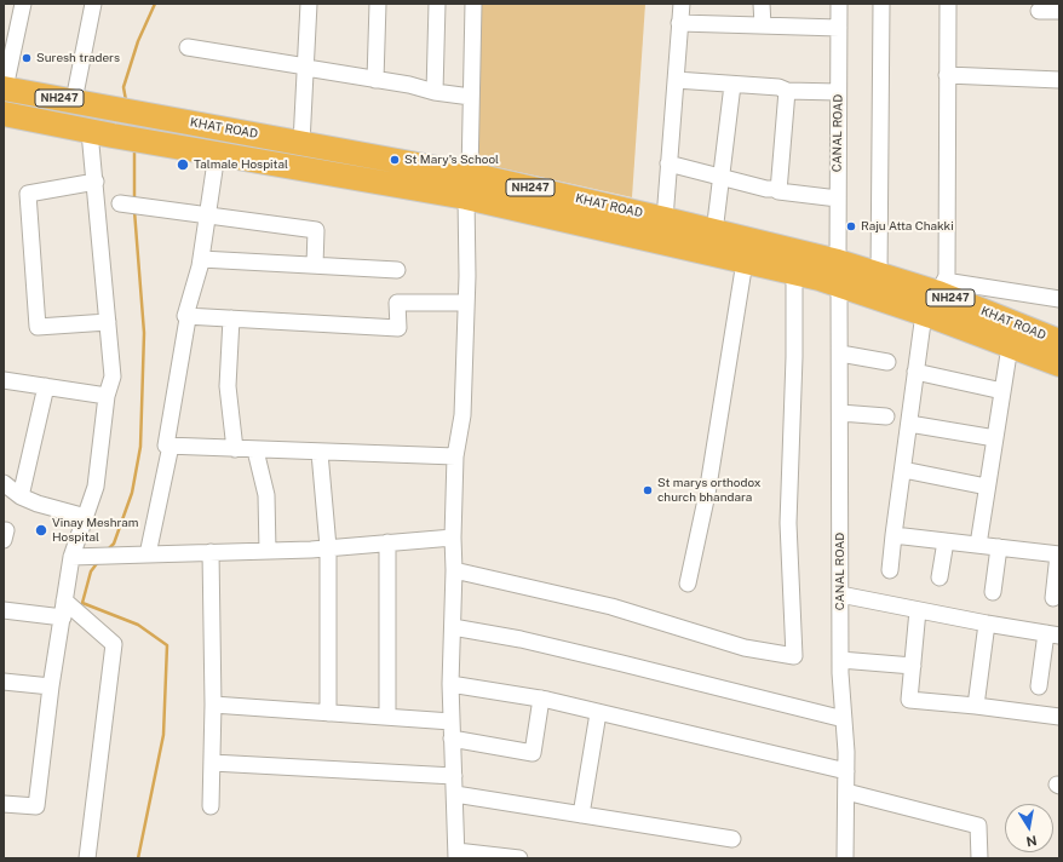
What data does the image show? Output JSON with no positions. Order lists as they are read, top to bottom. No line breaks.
{"streets":{"highway":["NH247","KHAT ROAD"],"street":["CANAL ROAD"]},"crossings":[["KHAT ROAD","CANAL ROAD"]],"places":["Suresh traders","St Mary's School","Talmale Hospital","Raju Atta Chakki","St marys orthodox church bhandara","Vinay Meshram Hospital"],"north":"bottom"}
